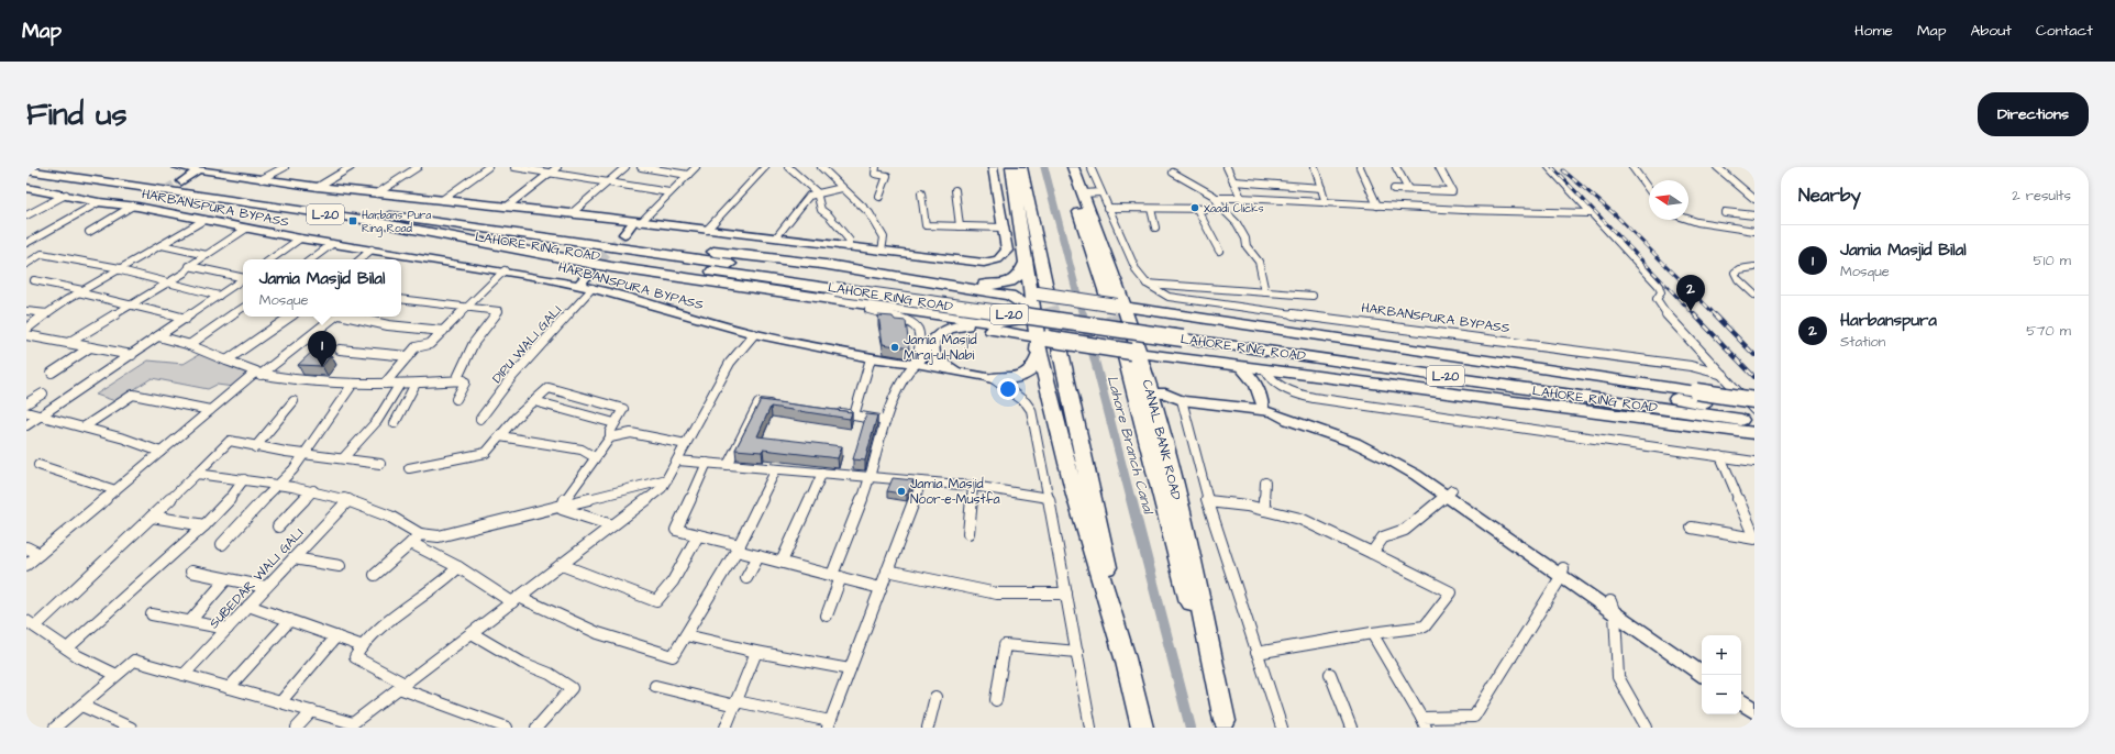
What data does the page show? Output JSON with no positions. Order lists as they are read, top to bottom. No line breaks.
{"streets":{"highway":["L-20","LAHORE RING ROAD","CANAL BANK ROAD"],"street":["HARBANSPURA BYPASS","DIPU WALI GALI","SUBEDAR WALI GALI"]},"crossings":[["HARBANSPURA BYPASS","DIPU WALI GALI"]],"water":["Lahore Branch Canal"],"places":{"other":["Xaadi Clicks","Jamia Masjid Miraj-ul-Nabi","Jamia Masjid Noor-e-Mustfa"],"transit":["Harbans Pura Ring Road"]},"north":"left","page":{"header":"Map","nav":["Home","Map","About","Contact"],"buttons":"Directions","title":"Find us","heading":["Nearby","2 results"],"list":[{"mark":"1","name":"Jamia Masjid Bilal","note":"Mosque","value":"510 m"},{"mark":"2","name":"Harbanspura","note":"Station","value":"570 m"}],"popup":["Jamia Masjid Bilal","Mosque"],"pins":["2","1"],"map_buttons":["+","−"]}}
